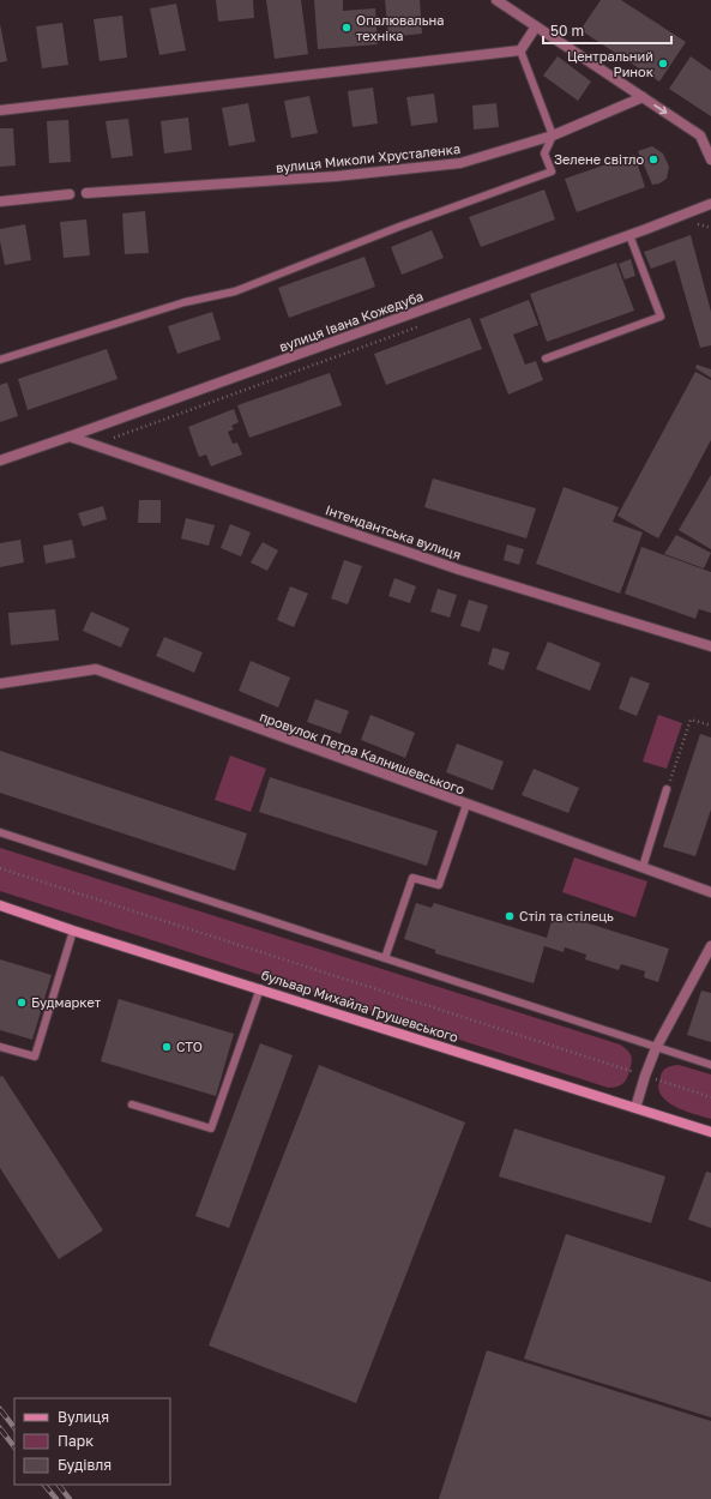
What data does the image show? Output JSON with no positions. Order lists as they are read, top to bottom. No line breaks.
{"streets":{"main road":["бульвар Михайла Грушевського"],"street":["вулиця Миколи Хрусталенка","вулиця Івана Кожедуба","Інтендантська вулиця","провулок Петра Калнишевського"]},"crossings":[["вулиця Івана Кожедуба","Інтендантська вулиця"]],"places":["Опалювальна техніка","Центральний Ринок","Зелене світло","Стіл та стілець","Будмаркет","СТО"],"legend":["Вулиця","Парк","Будівля"],"scale_bar":"50 m"}
